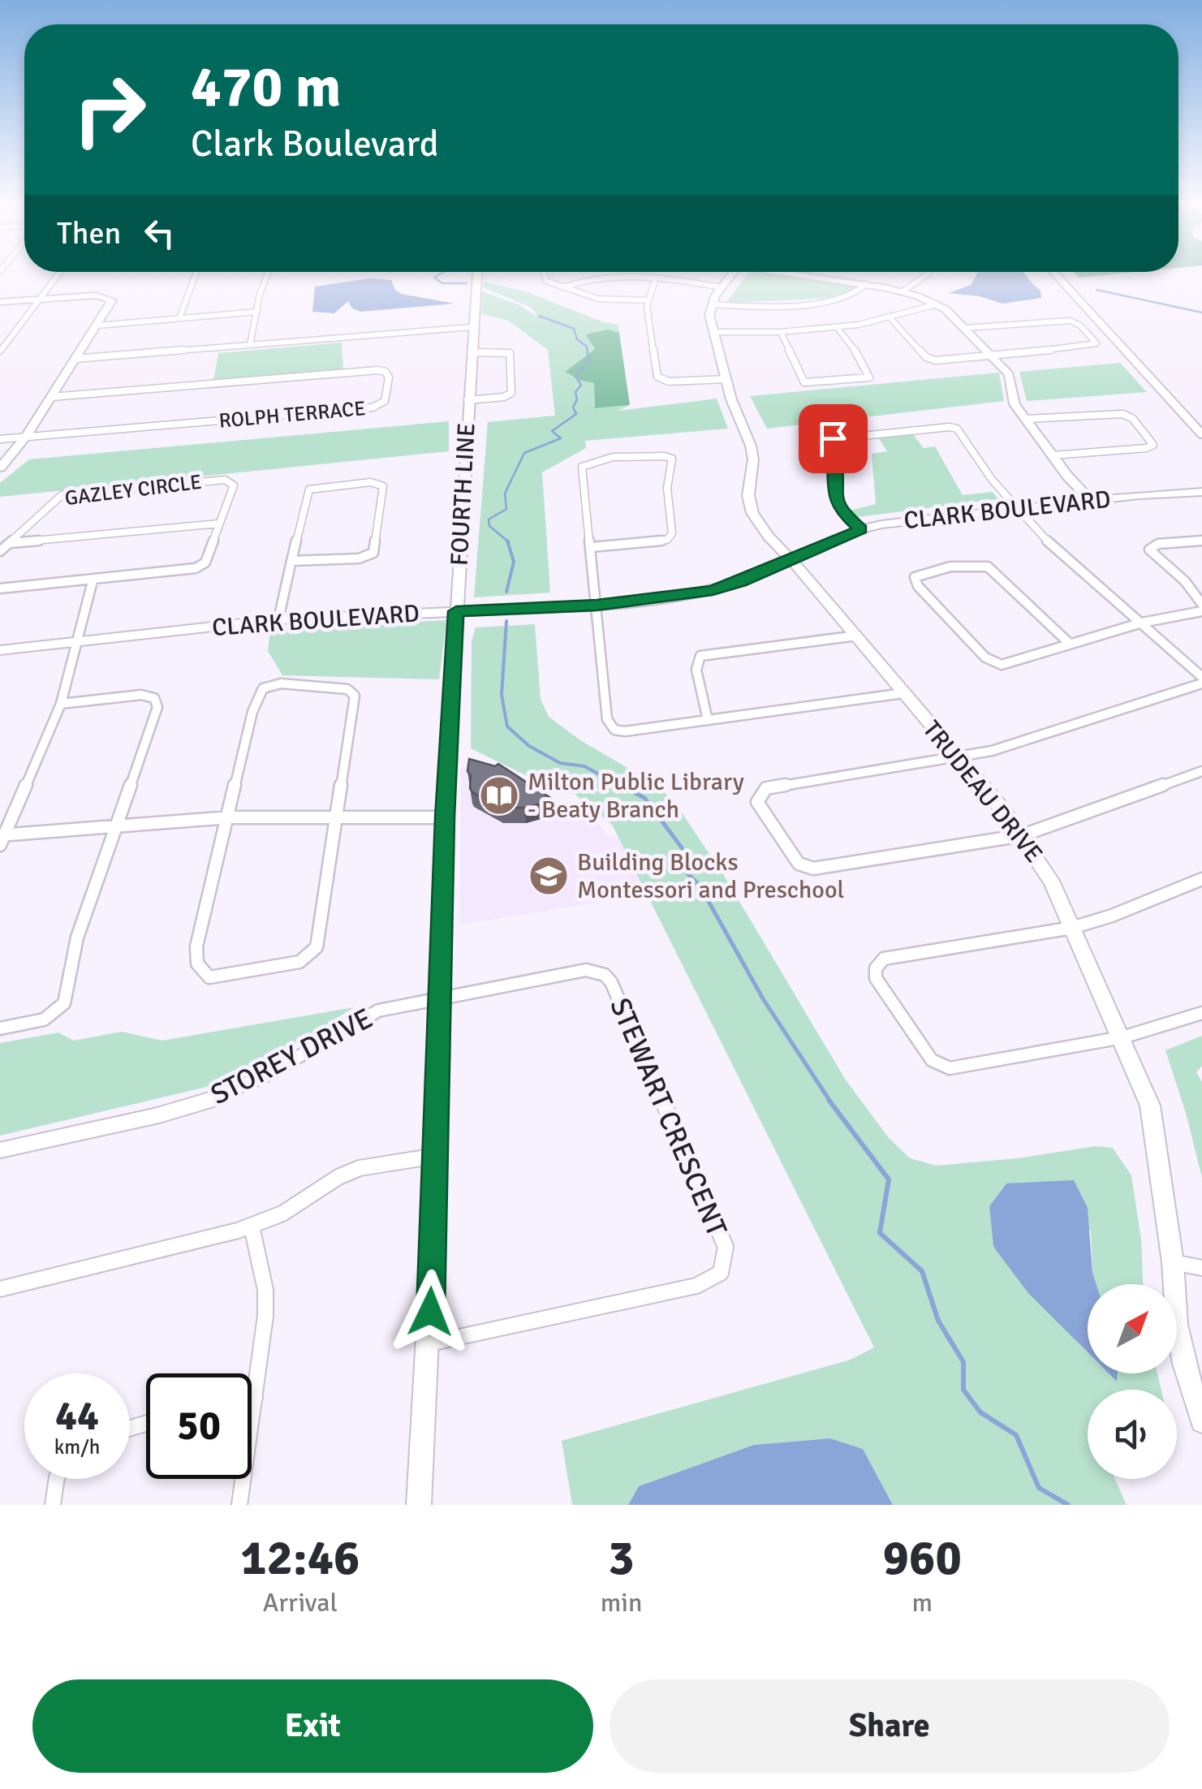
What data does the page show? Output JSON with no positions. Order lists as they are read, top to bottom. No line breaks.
{"streets":{"street":["ROLPH TERRACE","GAZLEY CIRCLE","FOURTH LINE","CLARK BOULEVARD","TRUDEAU DRIVE","STOREY DRIVE","STEWART CRESCENT"]},"crossings":[["FOURTH LINE","CLARK BOULEVARD"],["FOURTH LINE","STOREY DRIVE"],["FOURTH LINE","STEWART CRESCENT"],["CLARK BOULEVARD","TRUDEAU DRIVE"],["STOREY DRIVE","STEWART CRESCENT"]],"places":{"library":["Milton Public Library - Beaty Branch"],"school or university":["Building Blocks Montessori and Preschool"]},"north":"top right","page":{"turn":["470 m","Clark Boulevard"],"then":"Then","speed":"44 km/h","limit":"50","eta":["12:46","Arrival","3","min","960","m"],"buttons":["Exit","Share"]}}
